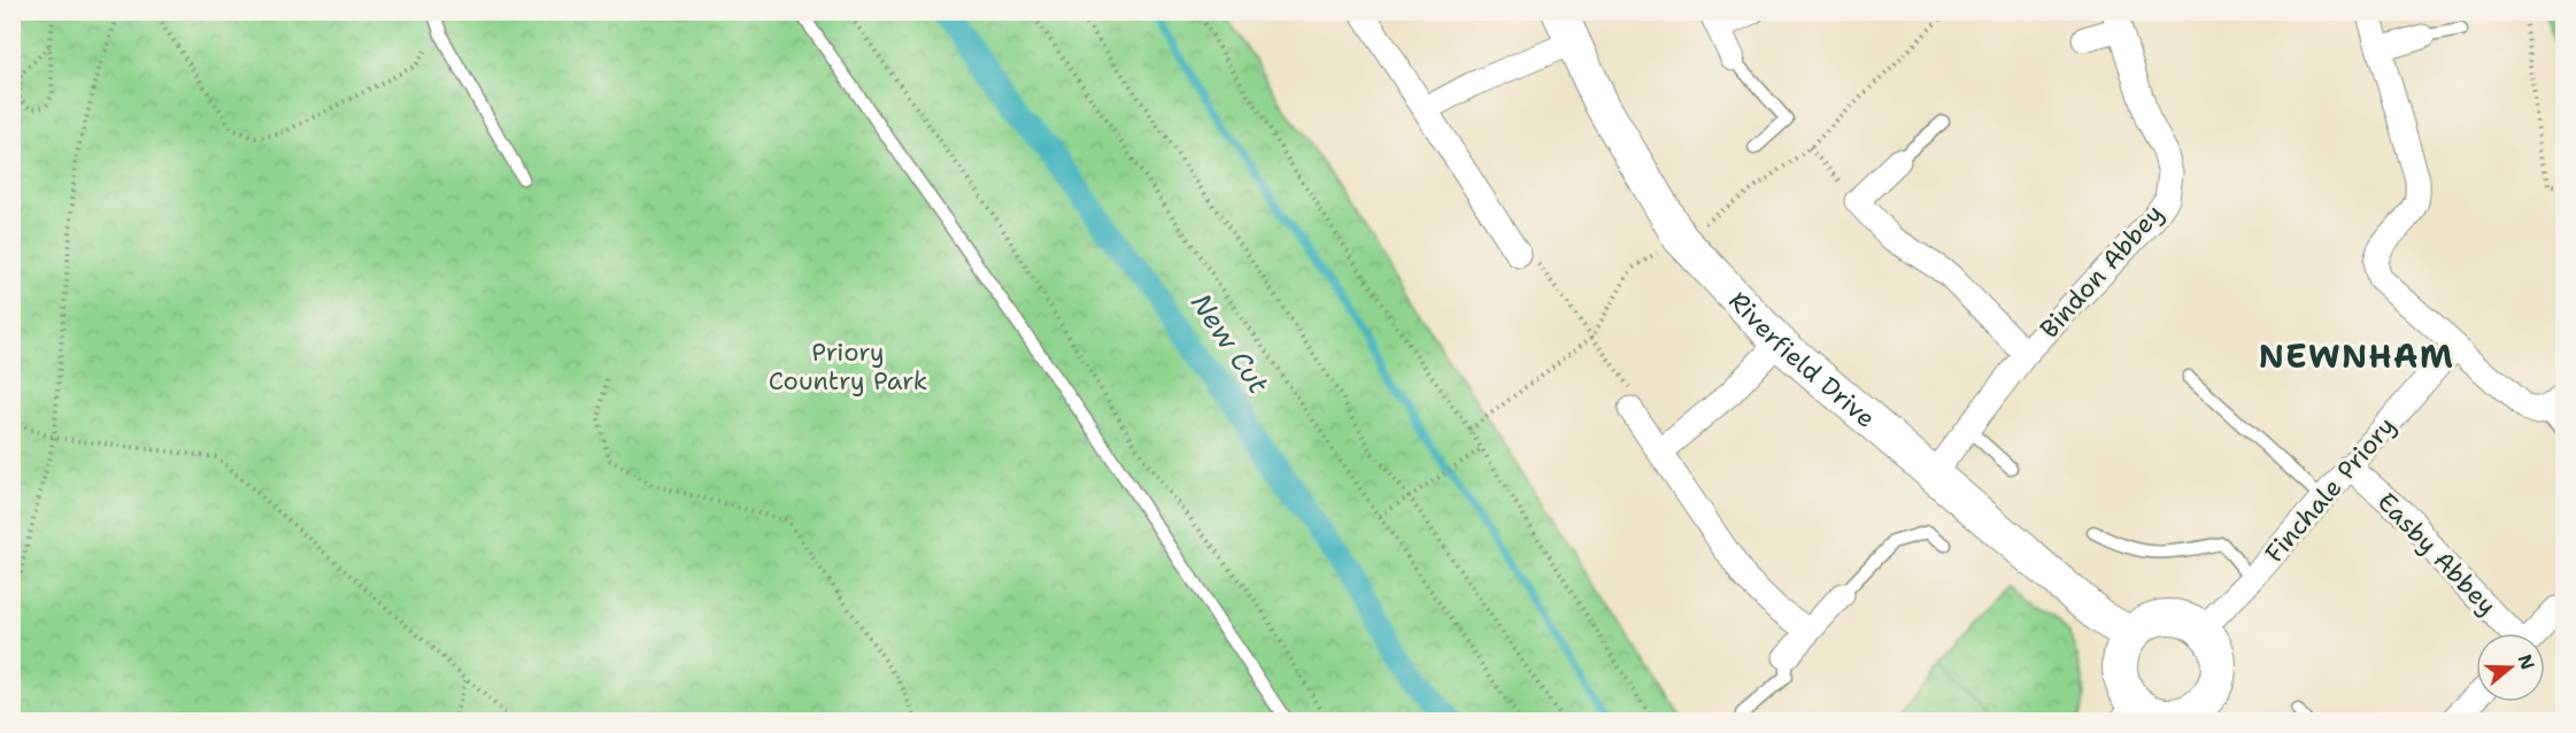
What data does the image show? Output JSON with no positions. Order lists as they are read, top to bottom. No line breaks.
{"streets":{"street":["Bindon Abbey","Riverfield Drive","Finchale Priory","Easby Abbey"]},"crossings":[["Bindon Abbey","Riverfield Drive"],["Riverfield Drive","Finchale Priory"],["Finchale Priory","Easby Abbey"]],"districts":["NEWNHAM"],"water":["New Cut"],"parks":["Priory Country Park"],"north":"right"}
